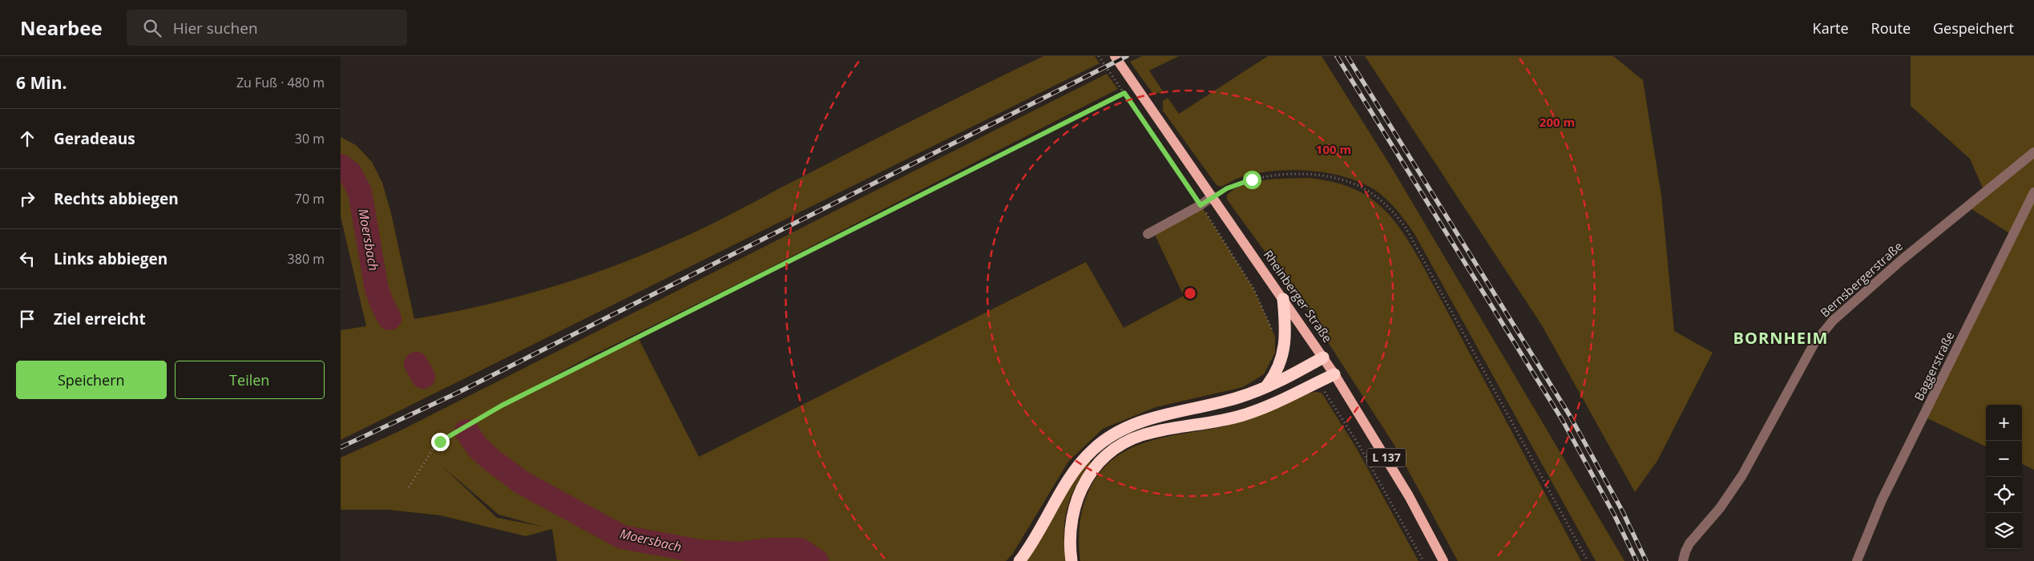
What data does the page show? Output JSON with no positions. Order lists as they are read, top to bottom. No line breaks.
{"streets":{"main road":["Rheinberger Straße","L 137"],"street":["Bernsbergerstraße","Baggerstraße"]},"districts":["BORNHEIM"],"water":["Moersbach"],"page":{"header":"Nearbee","search":"Hier suchen","nav":["Karte","Route","Gespeichert"],"heading":["6 Min.","Zu Fuß · 480 m"],"list":[["Geradeaus","30 m"],["Rechts abbiegen","70 m"],["Links abbiegen","380 m"],"Ziel erreicht"],"buttons":["Speichern","Teilen"],"map_buttons":["+","−"]},"rings":["200 m","100 m"]}
